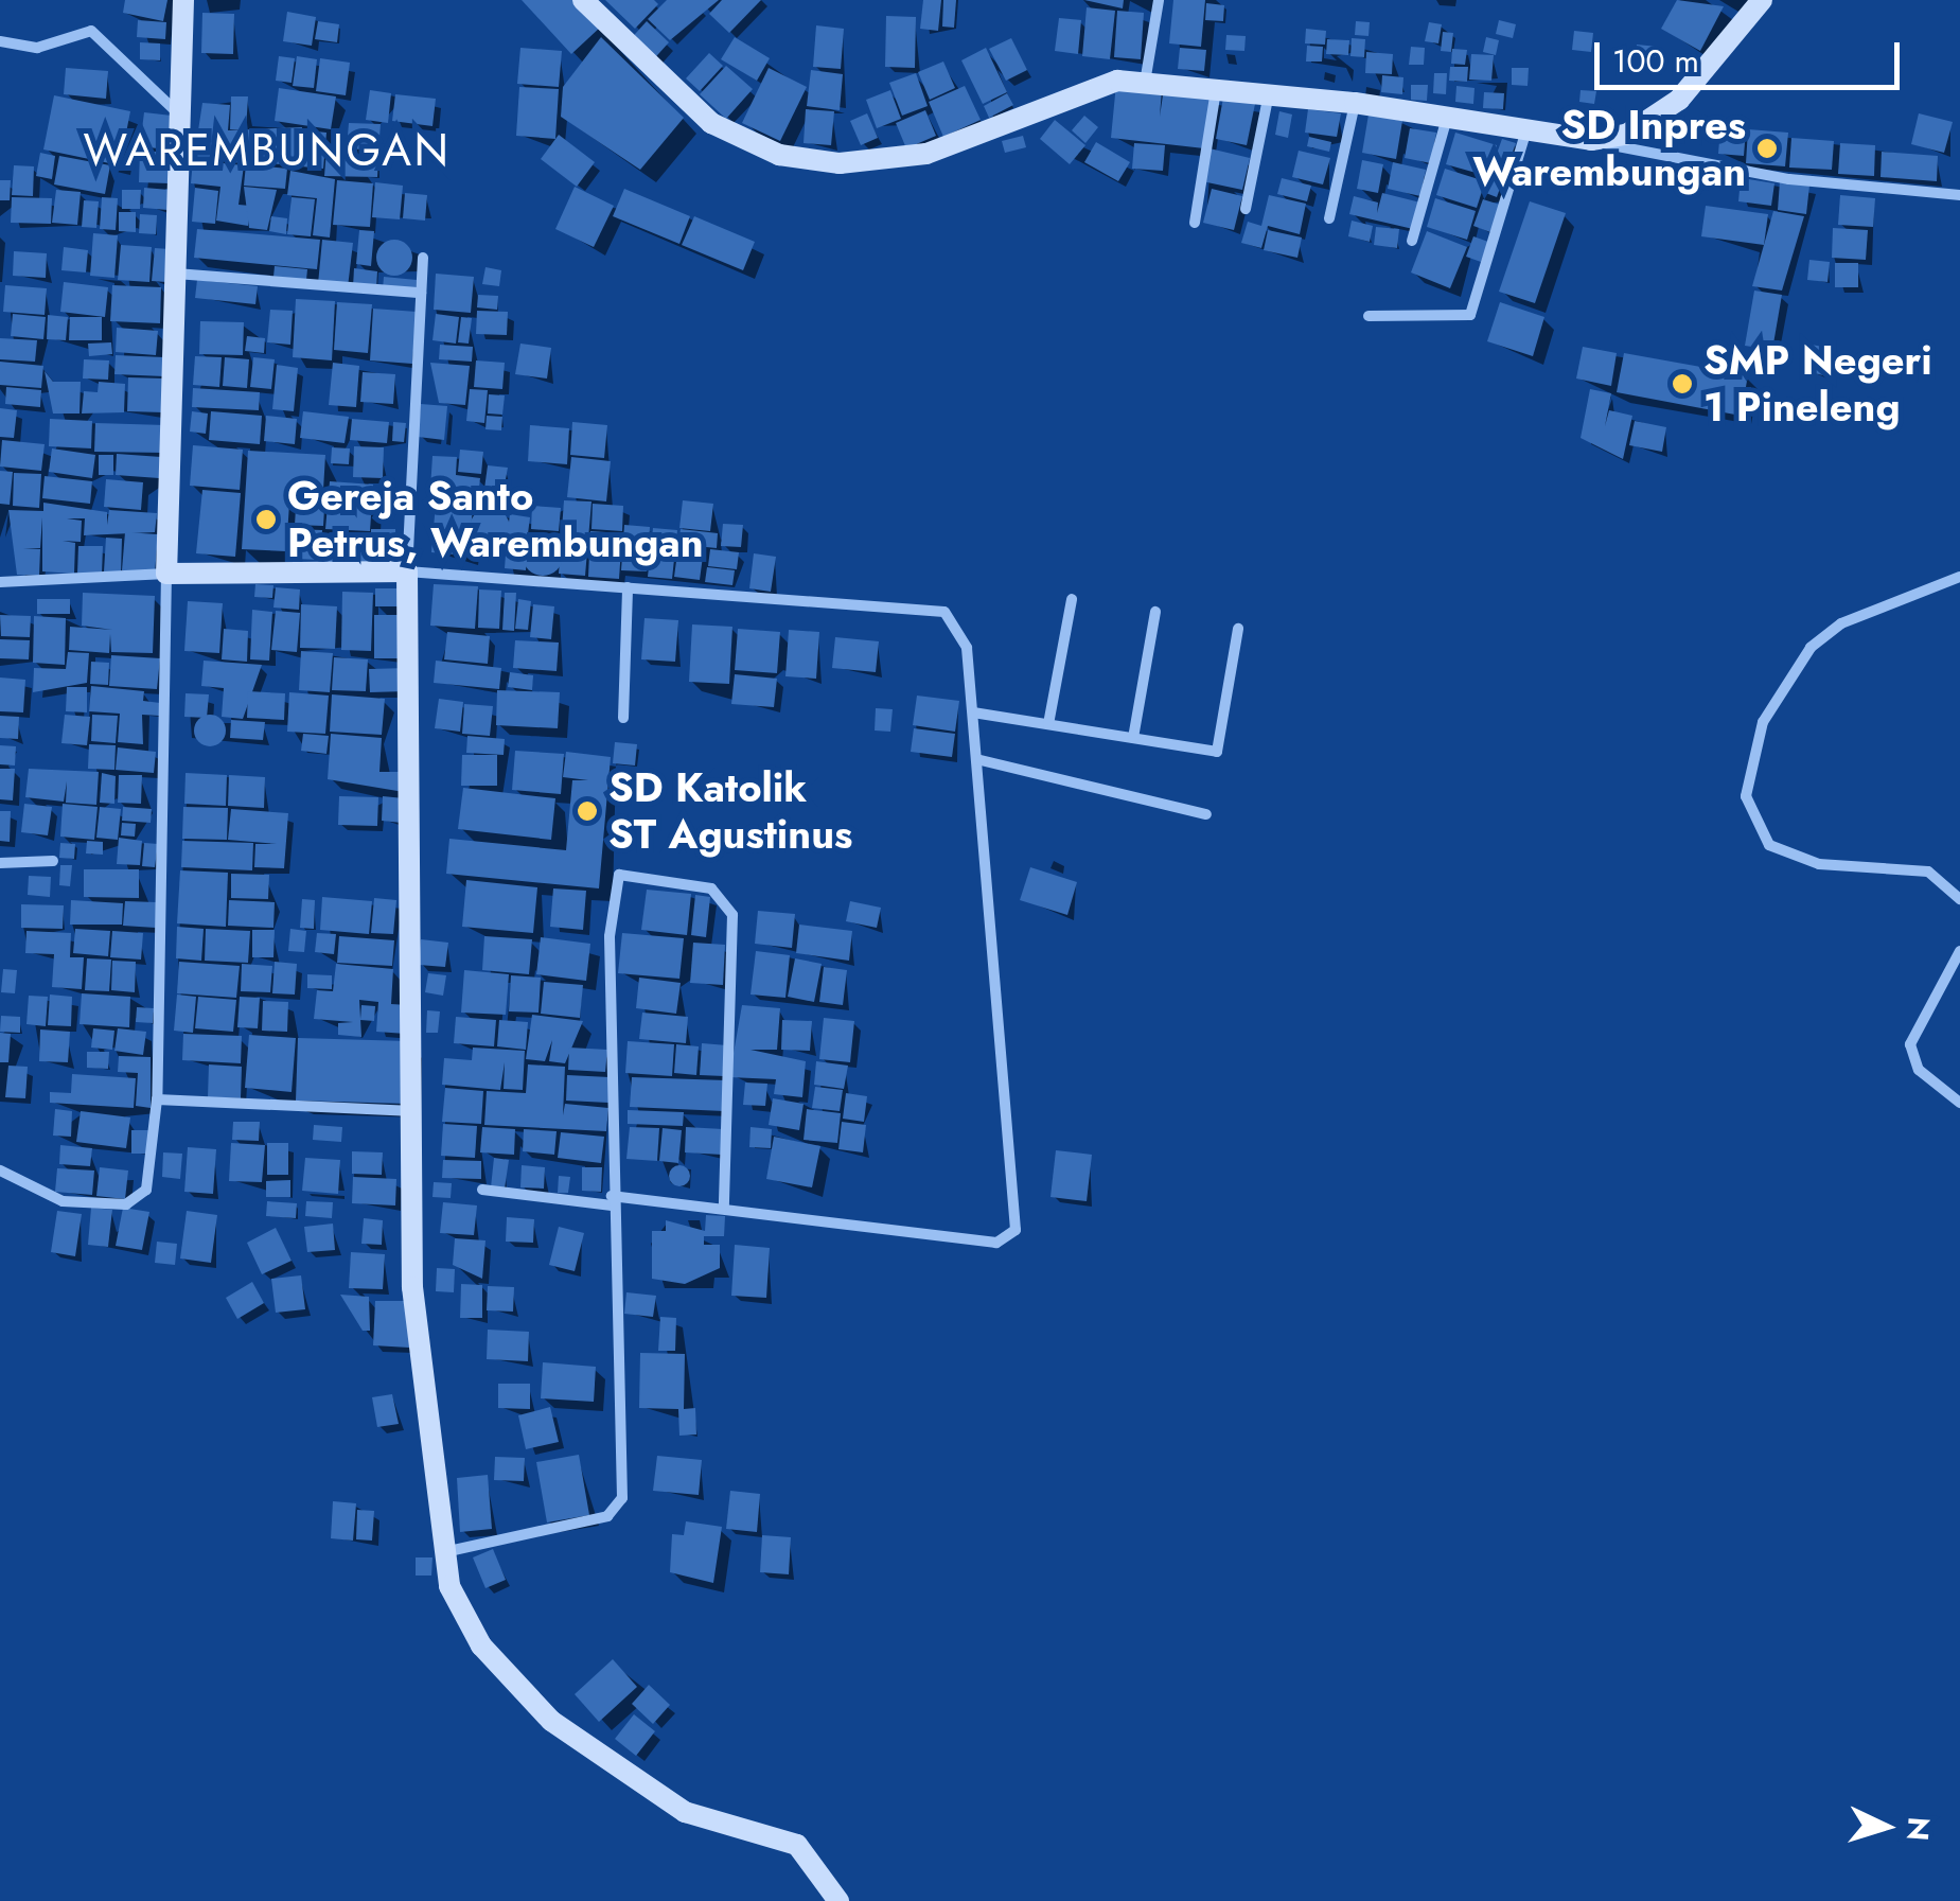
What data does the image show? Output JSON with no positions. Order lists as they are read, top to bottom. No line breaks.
{"districts":["WAREMBUNGAN"],"places":["SD Inpres Warembungan","SMP Negeri 1 Pineleng","Gereja Santo Petrus, Warembungan","SD Katolik ST Agustinus"],"scale_bar":"100 m","north":"right"}
